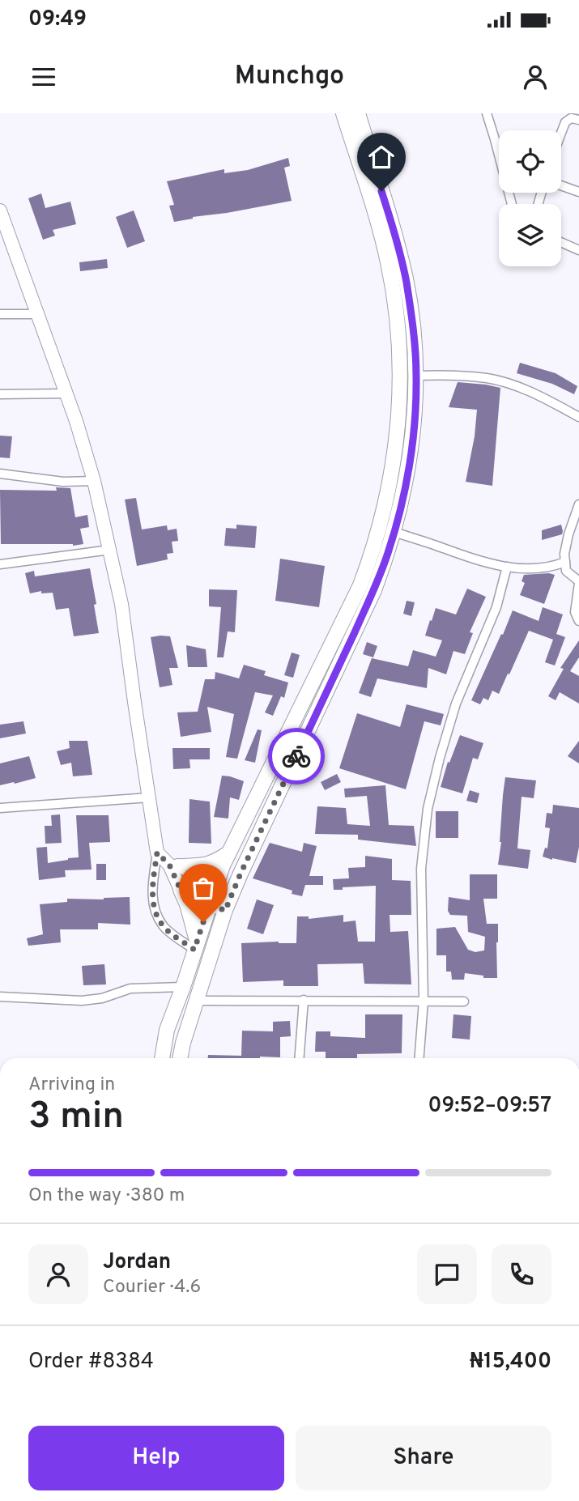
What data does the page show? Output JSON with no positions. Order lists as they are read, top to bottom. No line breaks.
{"page":{"status":"09:49","header":"Munchgo","heading":["3 min","Arriving in","09:52–09:57"],"panel":["Jordan","Courier · 4.6","Order #8384","₦15,400"],"bar":"On the way · 380 m","buttons":["Help","Share"]}}
